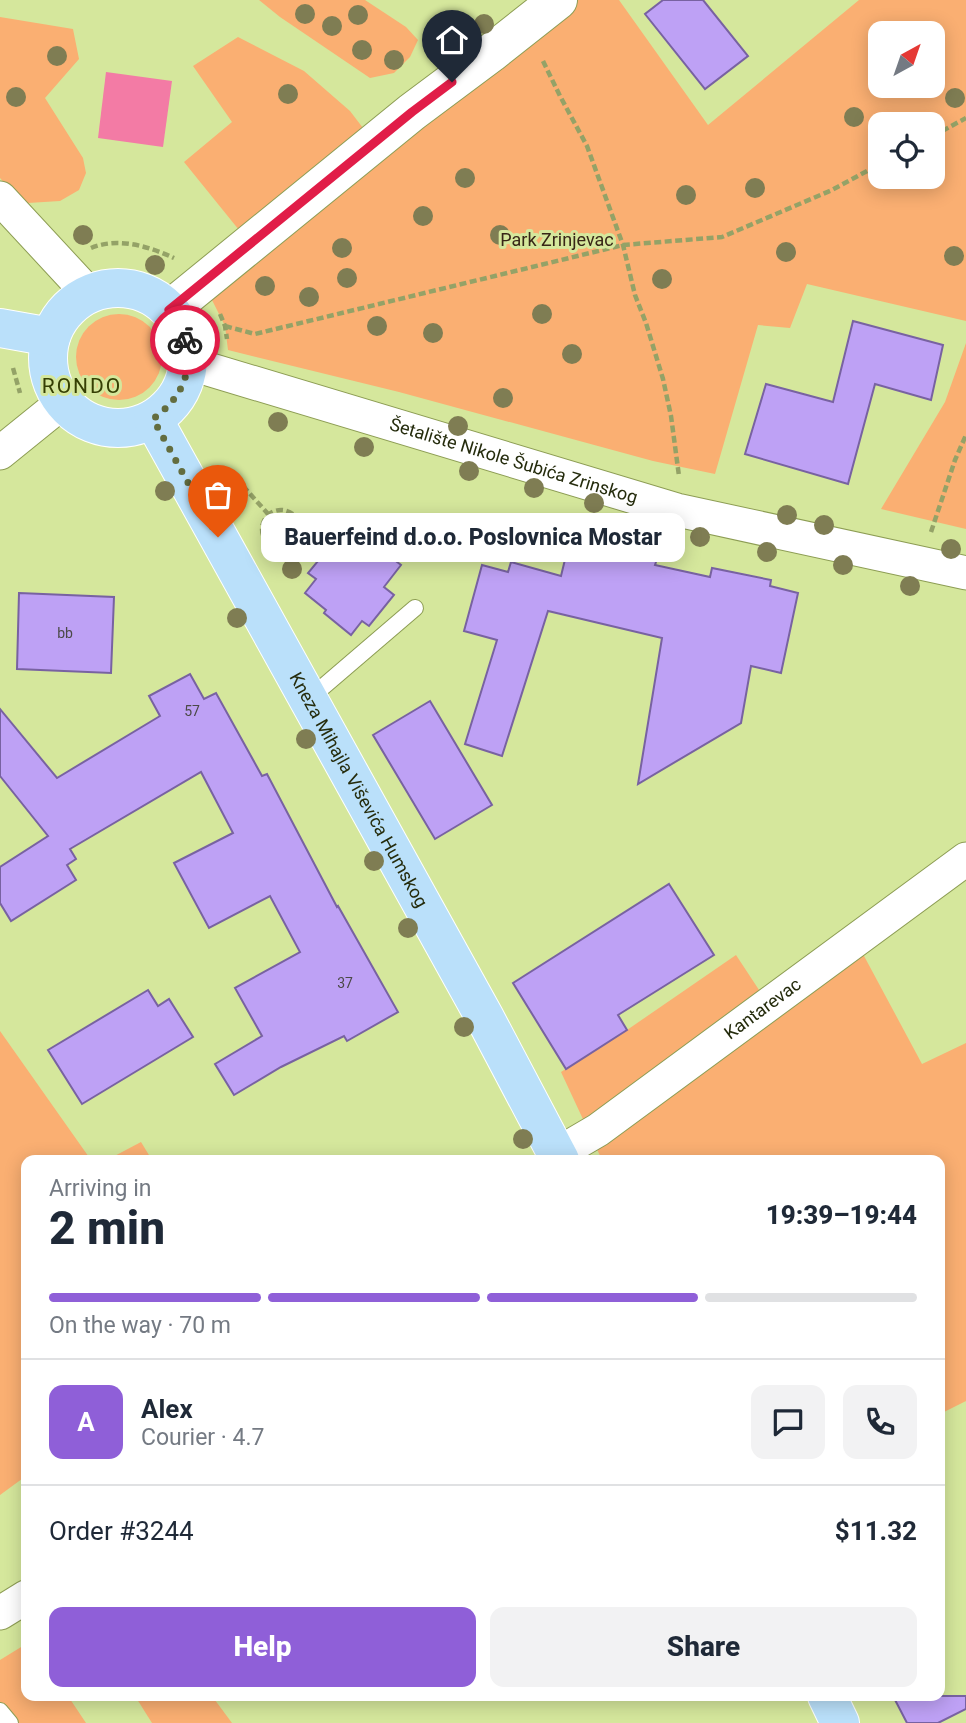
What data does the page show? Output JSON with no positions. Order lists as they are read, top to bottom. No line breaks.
{"streets":{"main road":["Kneza Mihajla Viševića Humskog"],"street":["Šetalište Nikole Šubića Zrinskog","Kantarevac"]},"crossings":[["Šetalište Nikole Šubića Zrinskog","Kneza Mihajla Viševića Humskog"]],"districts":["RONDO"],"parks":["Park Zrinjevac"],"places":["Bauerfeind d.o.o. Poslovnica Mostar"],"house_numbers":["bb","57","37"],"north":"top right","page":{"bubble":"Bauerfeind d.o.o. Poslovnica Mostar","heading":["2 min","Arriving in","19:39–19:44"],"panel":["Alex","Courier · 4.7","Order #3244","$11.32"],"bar":"On the way · 70 m","round":"A","buttons":["Help","Share"]}}
